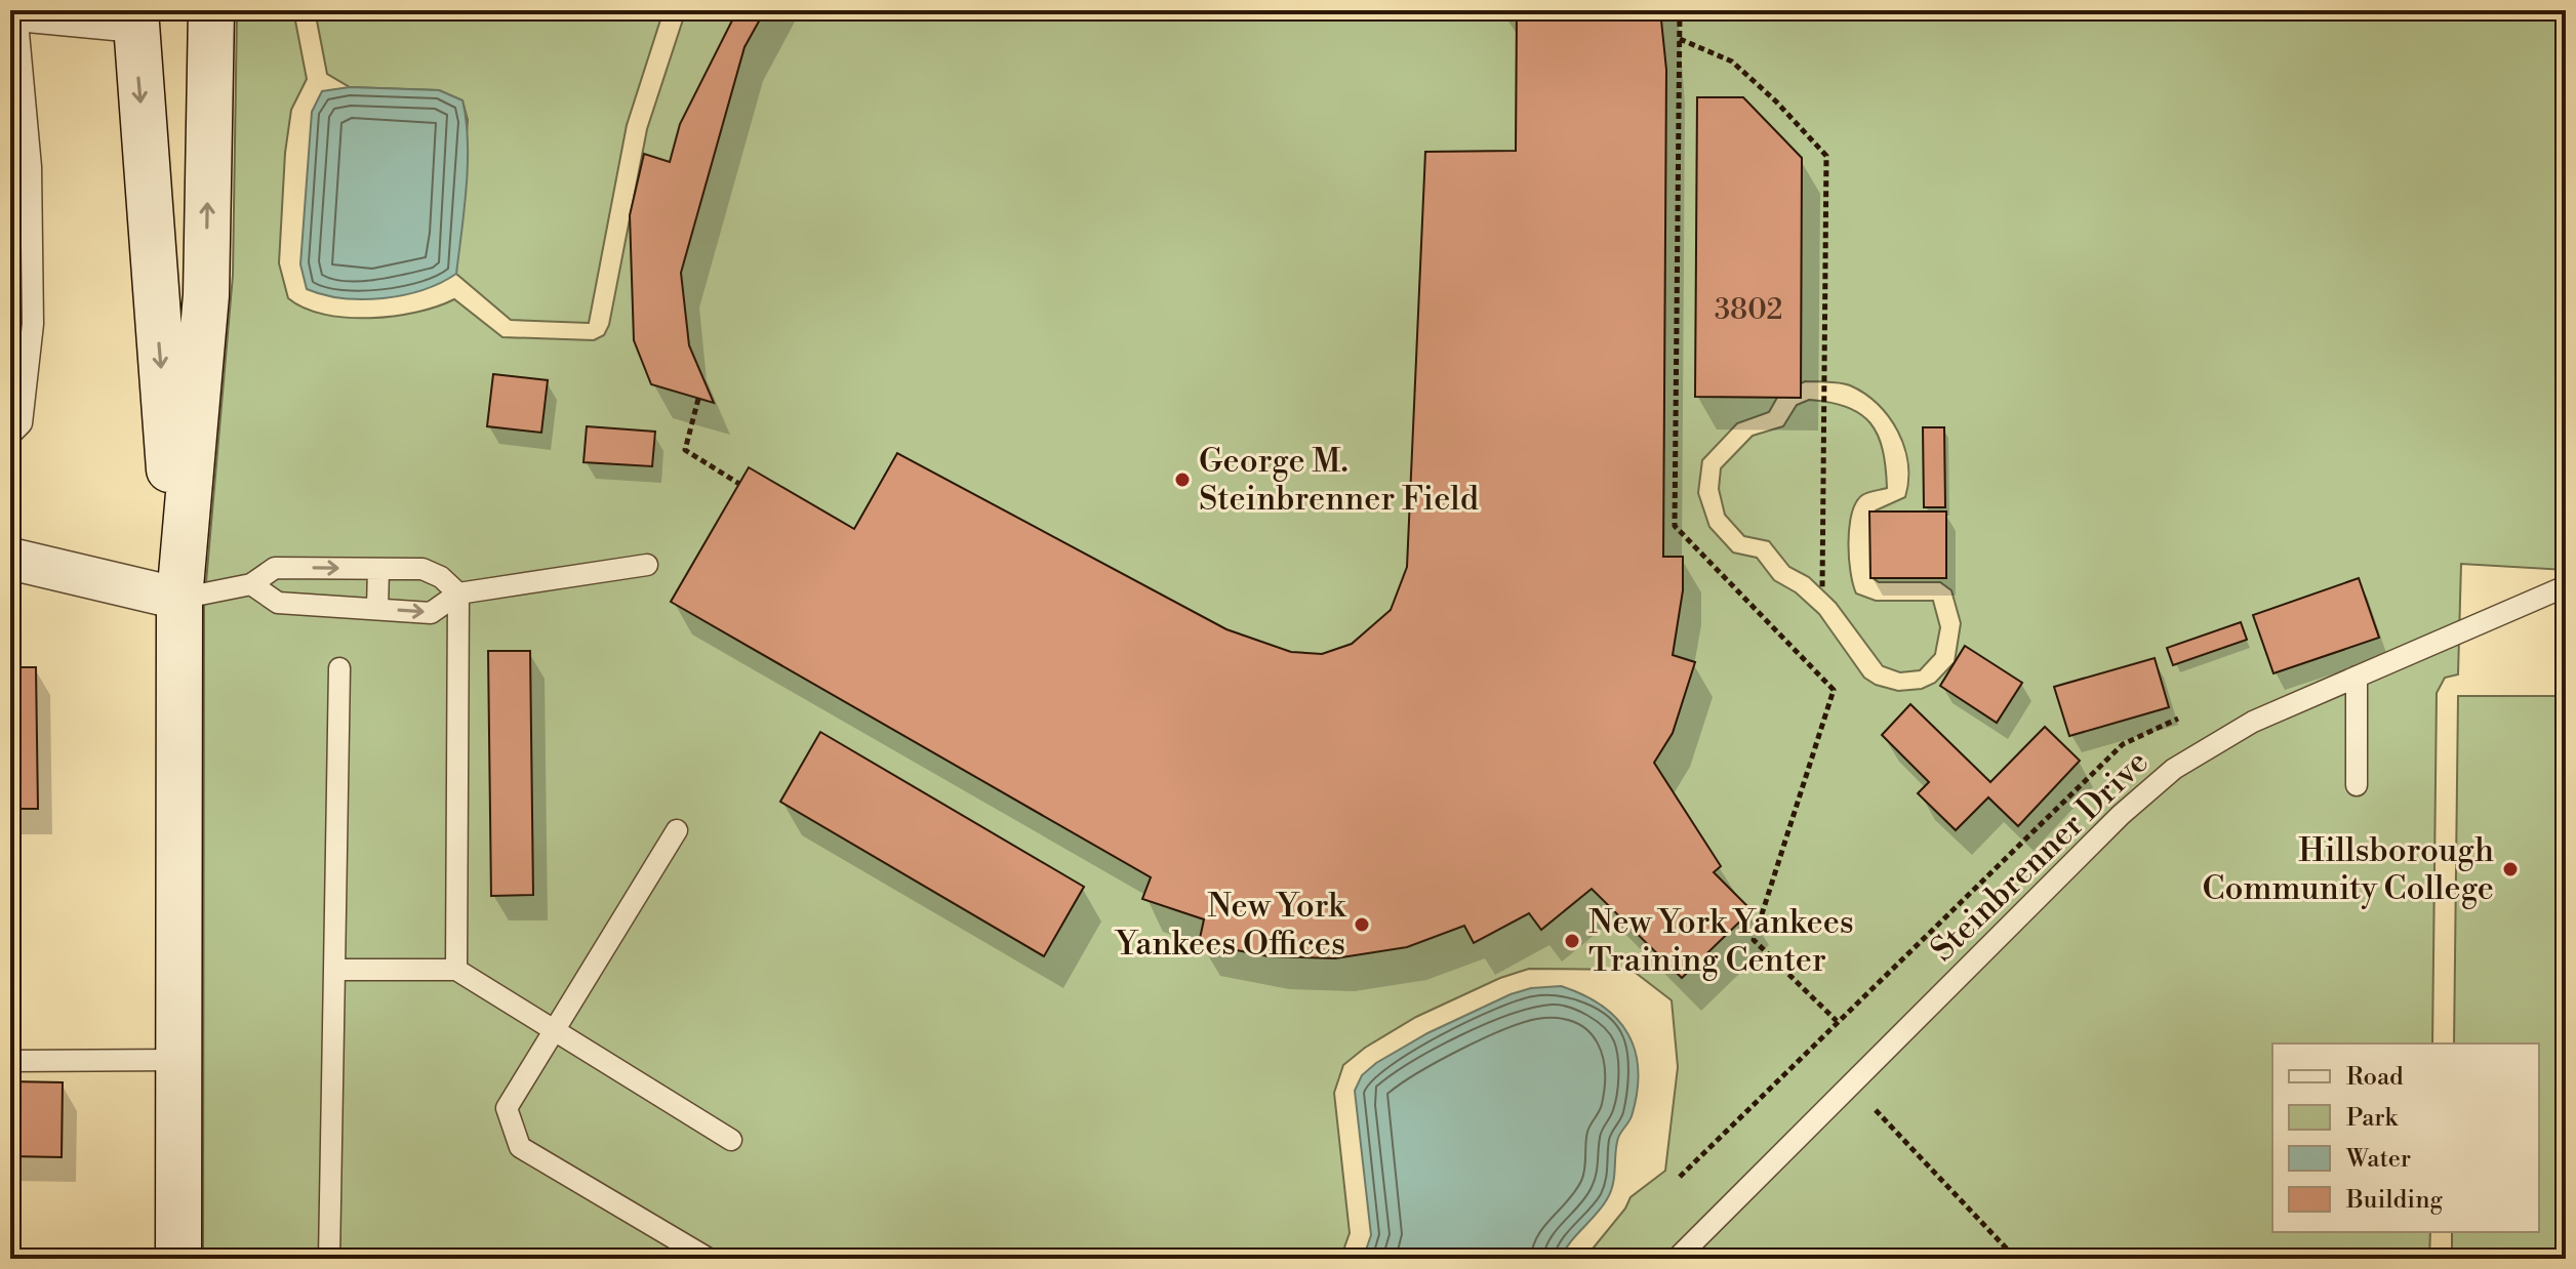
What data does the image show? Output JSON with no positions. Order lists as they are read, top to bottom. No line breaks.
{"streets":{"lane":["Steinbrenner Drive"]},"places":["George M. Steinbrenner Field","Hillsborough Community College","New York Yankees Offices","New York Yankees Training Center"],"house_numbers":["3802"],"legend":["Road","Park","Water","Building"]}
